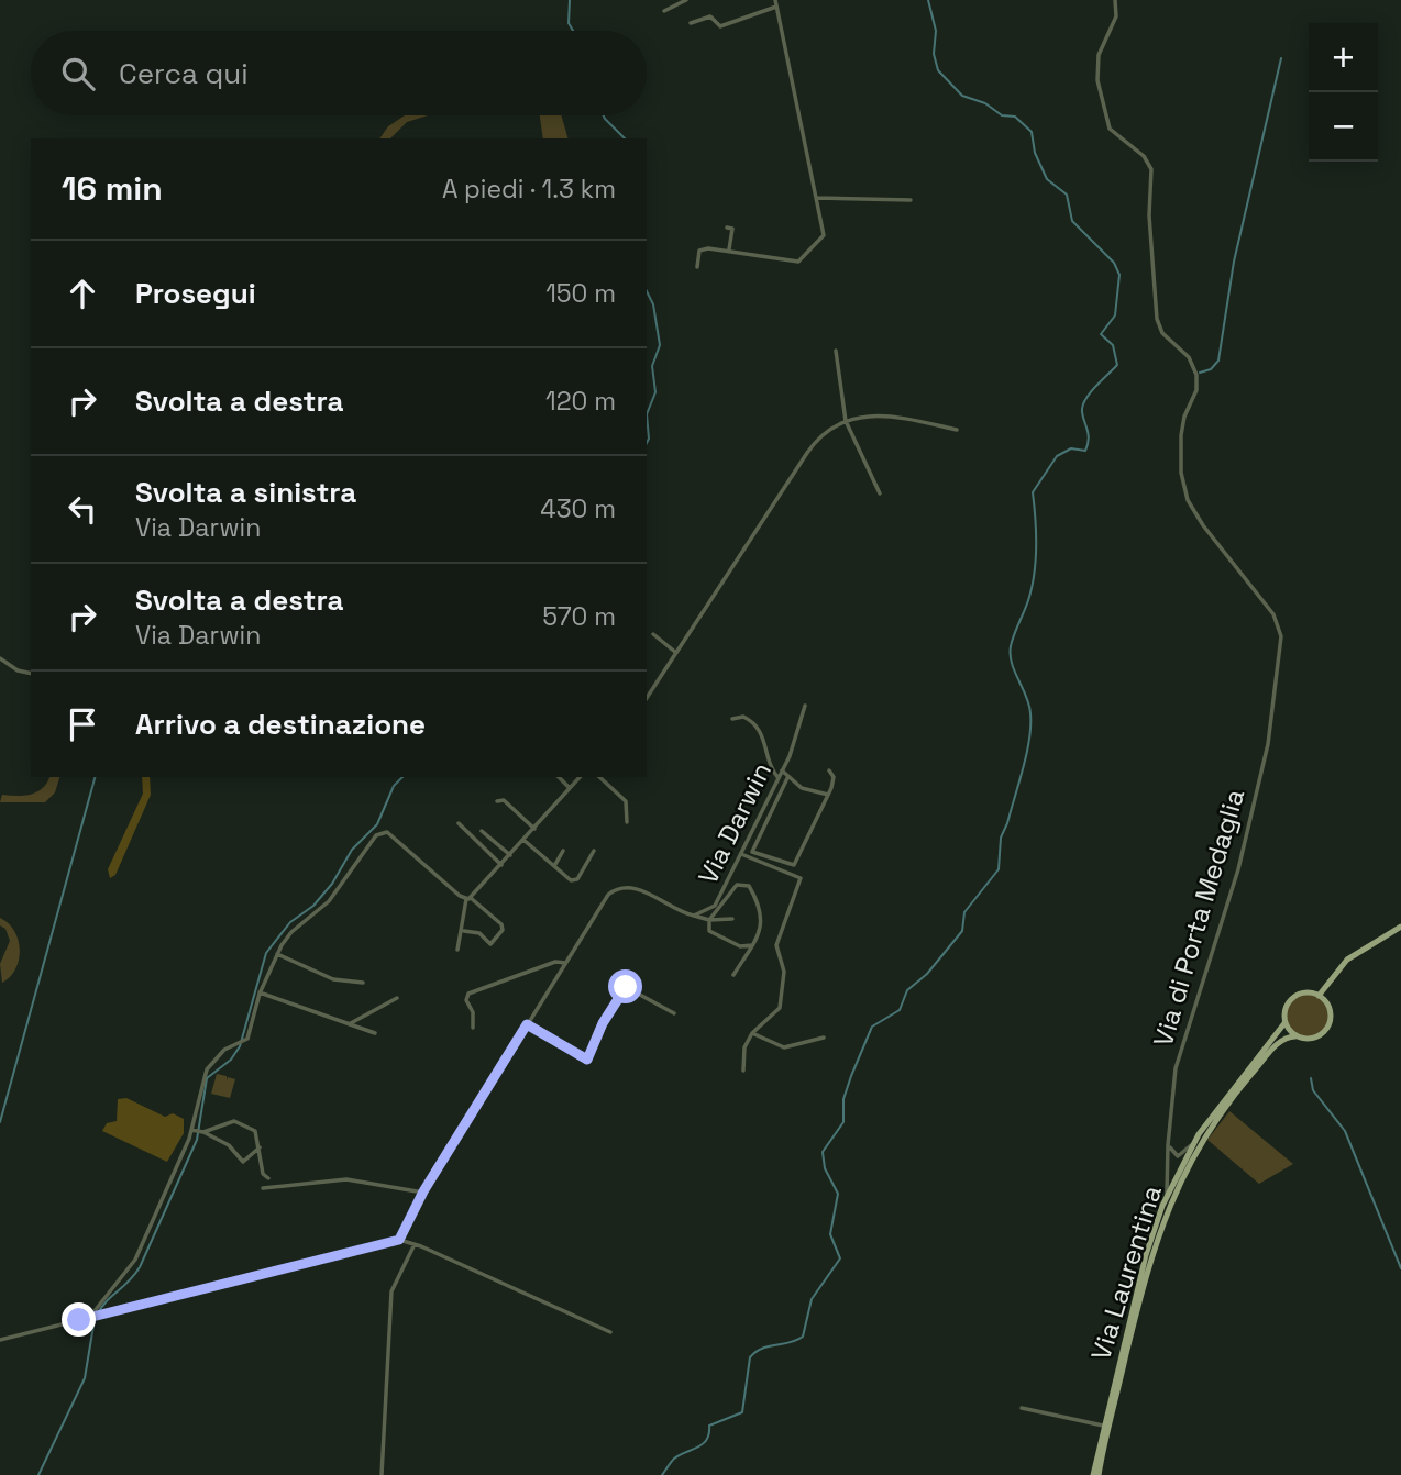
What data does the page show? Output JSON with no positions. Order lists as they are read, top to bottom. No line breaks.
{"streets":{"main road":["Via Laurentina"],"street":["Via Darwin","Via di Porta Medaglia"]},"crossings":[["Via di Porta Medaglia","Via Laurentina"]],"page":{"map_buttons":["+","−"],"search":"Cerca qui","heading":["16 min","A piedi · 1.3 km"],"list":[["Prosegui","150 m"],["Svolta a destra","120 m"],["Svolta a sinistra","Via Darwin","430 m"],["Svolta a destra","Via Darwin","570 m"],"Arrivo a destinazione"]}}
